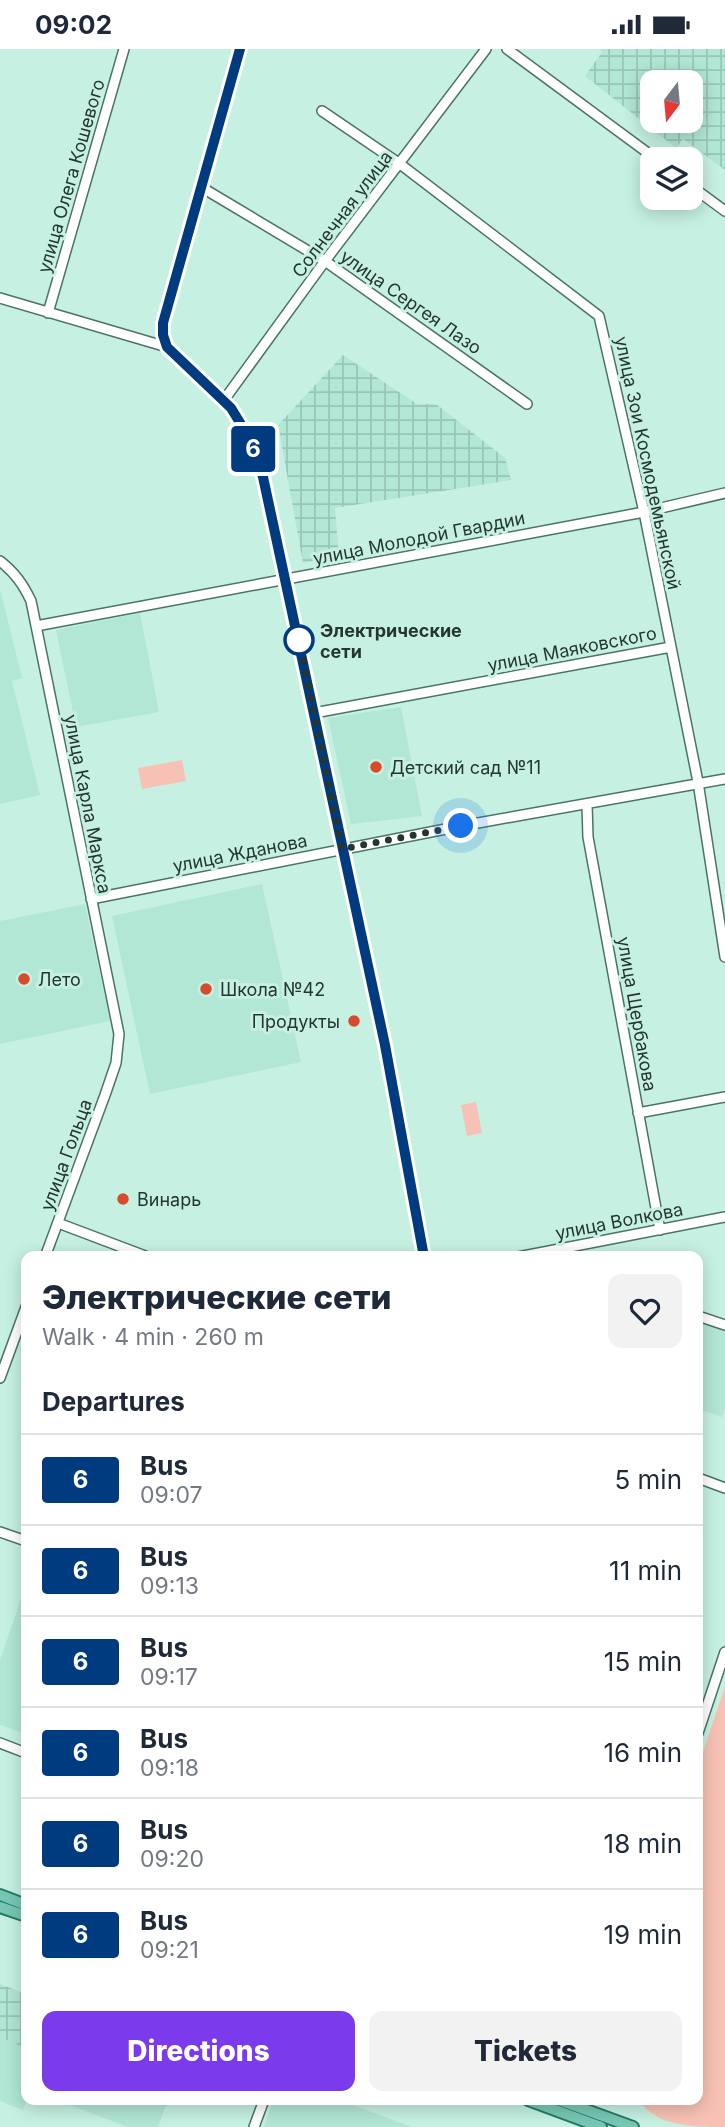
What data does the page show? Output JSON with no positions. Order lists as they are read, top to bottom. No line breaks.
{"streets":{"street":["улица Олега Кошевого","Солнечная улица","улица Сергея Лазо","улица Зои Космодемьянской","улица Молодой Гвардии","улица Маяковского","улица Карла Маркса","улица Жданова","улица Щербакова","улица Гольца","улица Волкова"]},"crossings":[["Солнечная улица","улица Сергея Лазо"],["Солнечная улица","улица Зои Космодемьянской"],["улица Зои Космодемьянской","улица Молодой Гвардии"],["улица Зои Космодемьянской","улица Маяковского"],["улица Зои Космодемьянской","улица Жданова"],["улица Молодой Гвардии","улица Карла Маркса"],["улица Карла Маркса","улица Жданова"],["улица Карла Маркса","улица Гольца"],["улица Жданова","улица Щербакова"],["улица Щербакова","улица Волкова"]],"places":["Электрические сети","Детский сад №11","Лето","Школа №42","Продукты","Винарь"],"lines":["bus line 6"],"north":"bottom","page":{"status":"09:02","on_map":"6","heading":[["Электрические сети","Walk · 4 min · 260 m"],"Departures"],"list":[{"mark":"6","name":"Bus","note":"09:07","value":"5 min"},{"mark":"6","name":"Bus","note":"09:13","value":"11 min"},{"mark":"6","name":"Bus","note":"09:17","value":"15 min"},{"mark":"6","name":"Bus","note":"09:18","value":"16 min"},{"mark":"6","name":"Bus","note":"09:20","value":"18 min"},{"mark":"6","name":"Bus","note":"09:21","value":"19 min"}],"buttons":["Directions","Tickets"]}}
